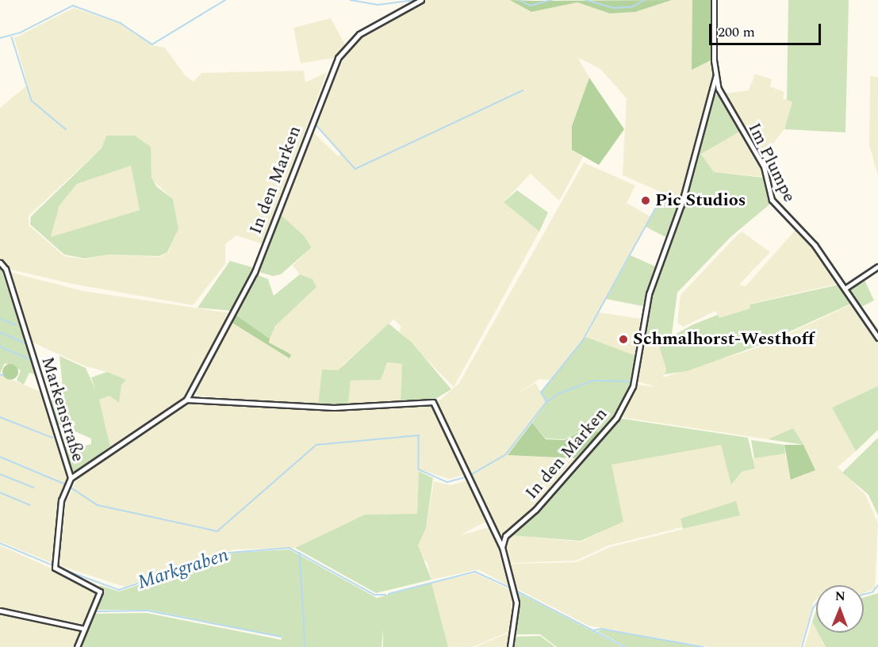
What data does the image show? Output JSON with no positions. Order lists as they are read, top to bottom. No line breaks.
{"streets":{"street":["Im Plumpe","In den Marken","Markenstraße"]},"crossings":[["Im Plumpe","In den Marken"],["In den Marken","Markenstraße"]],"water":["Markgraben"],"places":["Pic Studios","Schmalhorst-Westhoff"],"scale_bar":"200 m","north":"top"}
